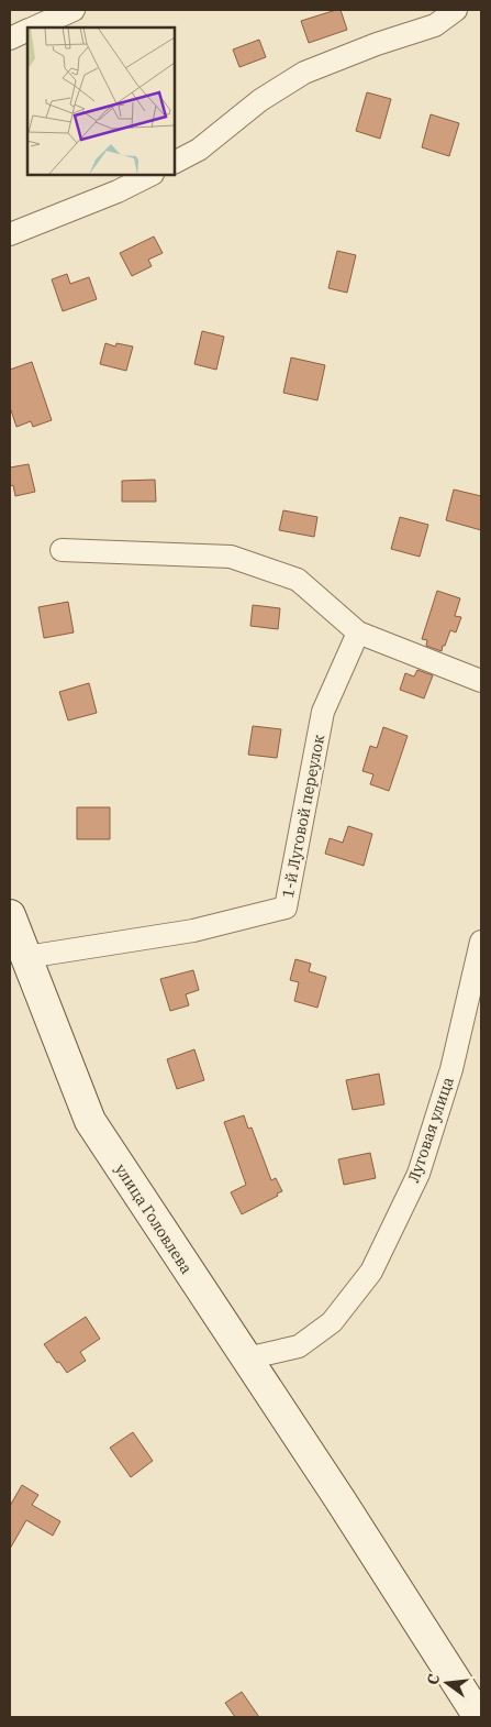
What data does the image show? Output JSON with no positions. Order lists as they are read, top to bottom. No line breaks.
{"streets":{"main road":["улица Головлева"],"street":["1-й Луговой переулок","Луговая улица"]},"crossings":[["1-й Луговой переулок","улица Головлева"],["Луговая улица","улица Головлева"]],"north":"left"}
